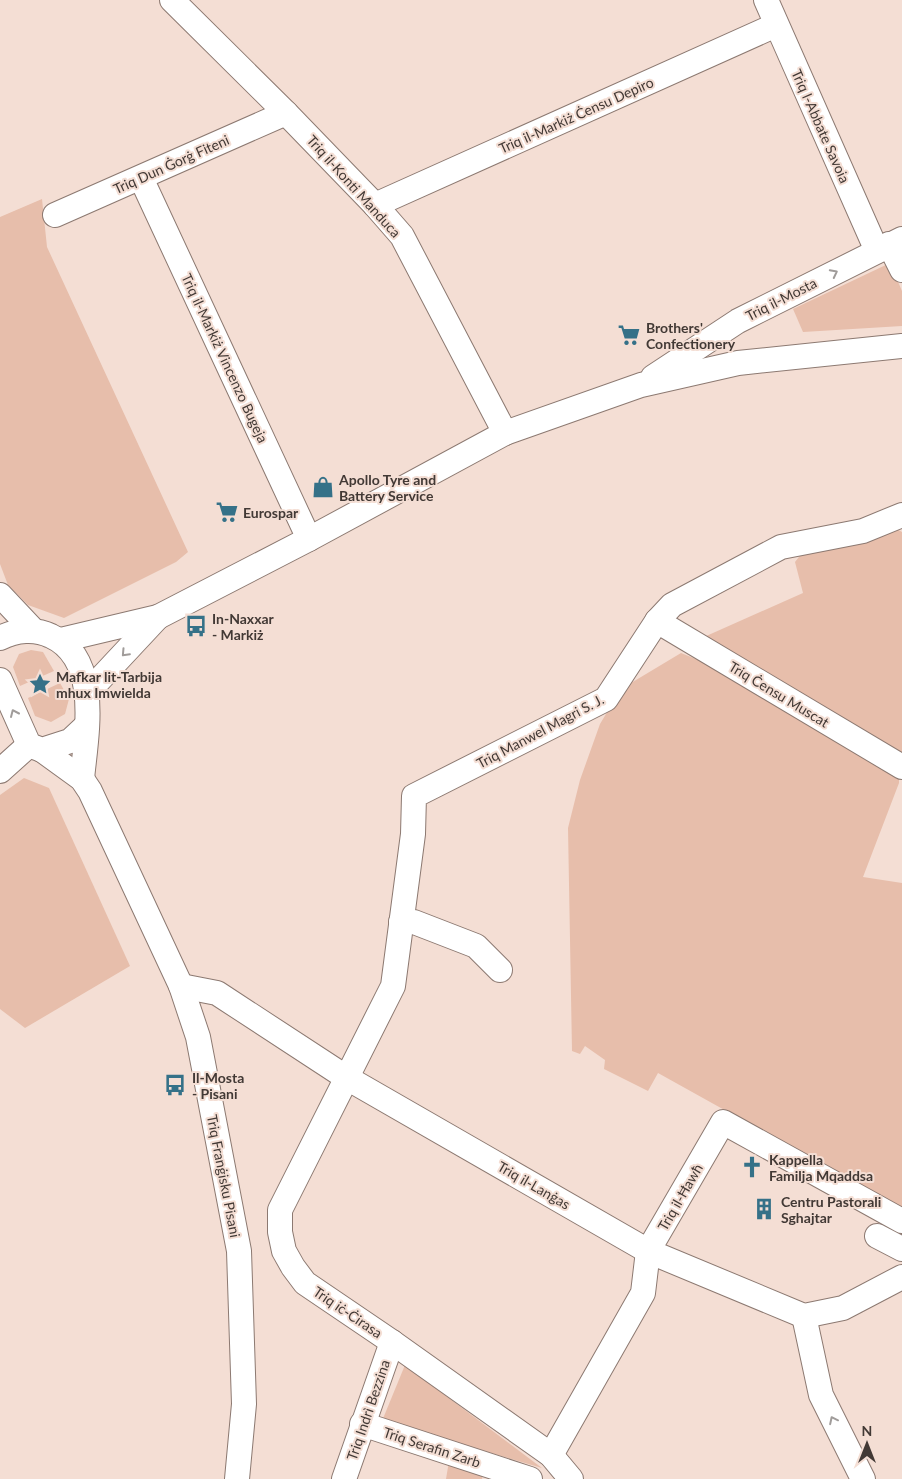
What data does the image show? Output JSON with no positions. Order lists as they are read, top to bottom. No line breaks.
{"streets":{"street":["Triq il-Markiż Ċensu Depiro","Triq l-Abbate Savoia","Triq Dun Ġorġ Fiteni","Triq il-Konti Manduca","Triq il-Mosta","Triq il-Markiż Vincenzo Bugeja","Triq Ċensu Muscat","Triq Manwel Magri S. J.","Triq Franġisku Pisani","Triq il-Lanġas","Triq il-Ħawħ","Triq iċ-Ċirasa","Triq Indrì Bezzina","Triq Serafin Zarb"]},"crossings":[["Triq il-Markiż Ċensu Depiro","Triq l-Abbate Savoia"],["Triq il-Markiż Ċensu Depiro","Triq il-Konti Manduca"],["Triq l-Abbate Savoia","Triq il-Mosta"],["Triq Dun Ġorġ Fiteni","Triq il-Konti Manduca"],["Triq Dun Ġorġ Fiteni","Triq il-Markiż Vincenzo Bugeja"],["Triq Ċensu Muscat","Triq Manwel Magri S. J."],["Triq Manwel Magri S. J.","Triq il-Lanġas"],["Triq Manwel Magri S. J.","Triq iċ-Ċirasa"],["Triq Franġisku Pisani","Triq il-Lanġas"],["Triq il-Lanġas","Triq il-Ħawħ"],["Triq il-Lanġas","Triq iċ-Ċirasa"],["Triq il-Ħawħ","Triq iċ-Ċirasa"],["Triq iċ-Ċirasa","Triq Indrì Bezzina"],["Triq Indrì Bezzina","Triq Serafin Zarb"]],"places":{"supermarket":["Brothers' Confectionery","Eurospar"],"shop":["Apollo Tyre and Battery Service"],"bus stop":["In-Naxxar - Markiż","Il-Mosta - Pisani"],"place":["Mafkar lit-Tarbija mhux Imwielda"],"church":["Kappella Familja Mqaddsa"],"building":["Centru Pastorali Sghajtar"]},"north":"top"}
